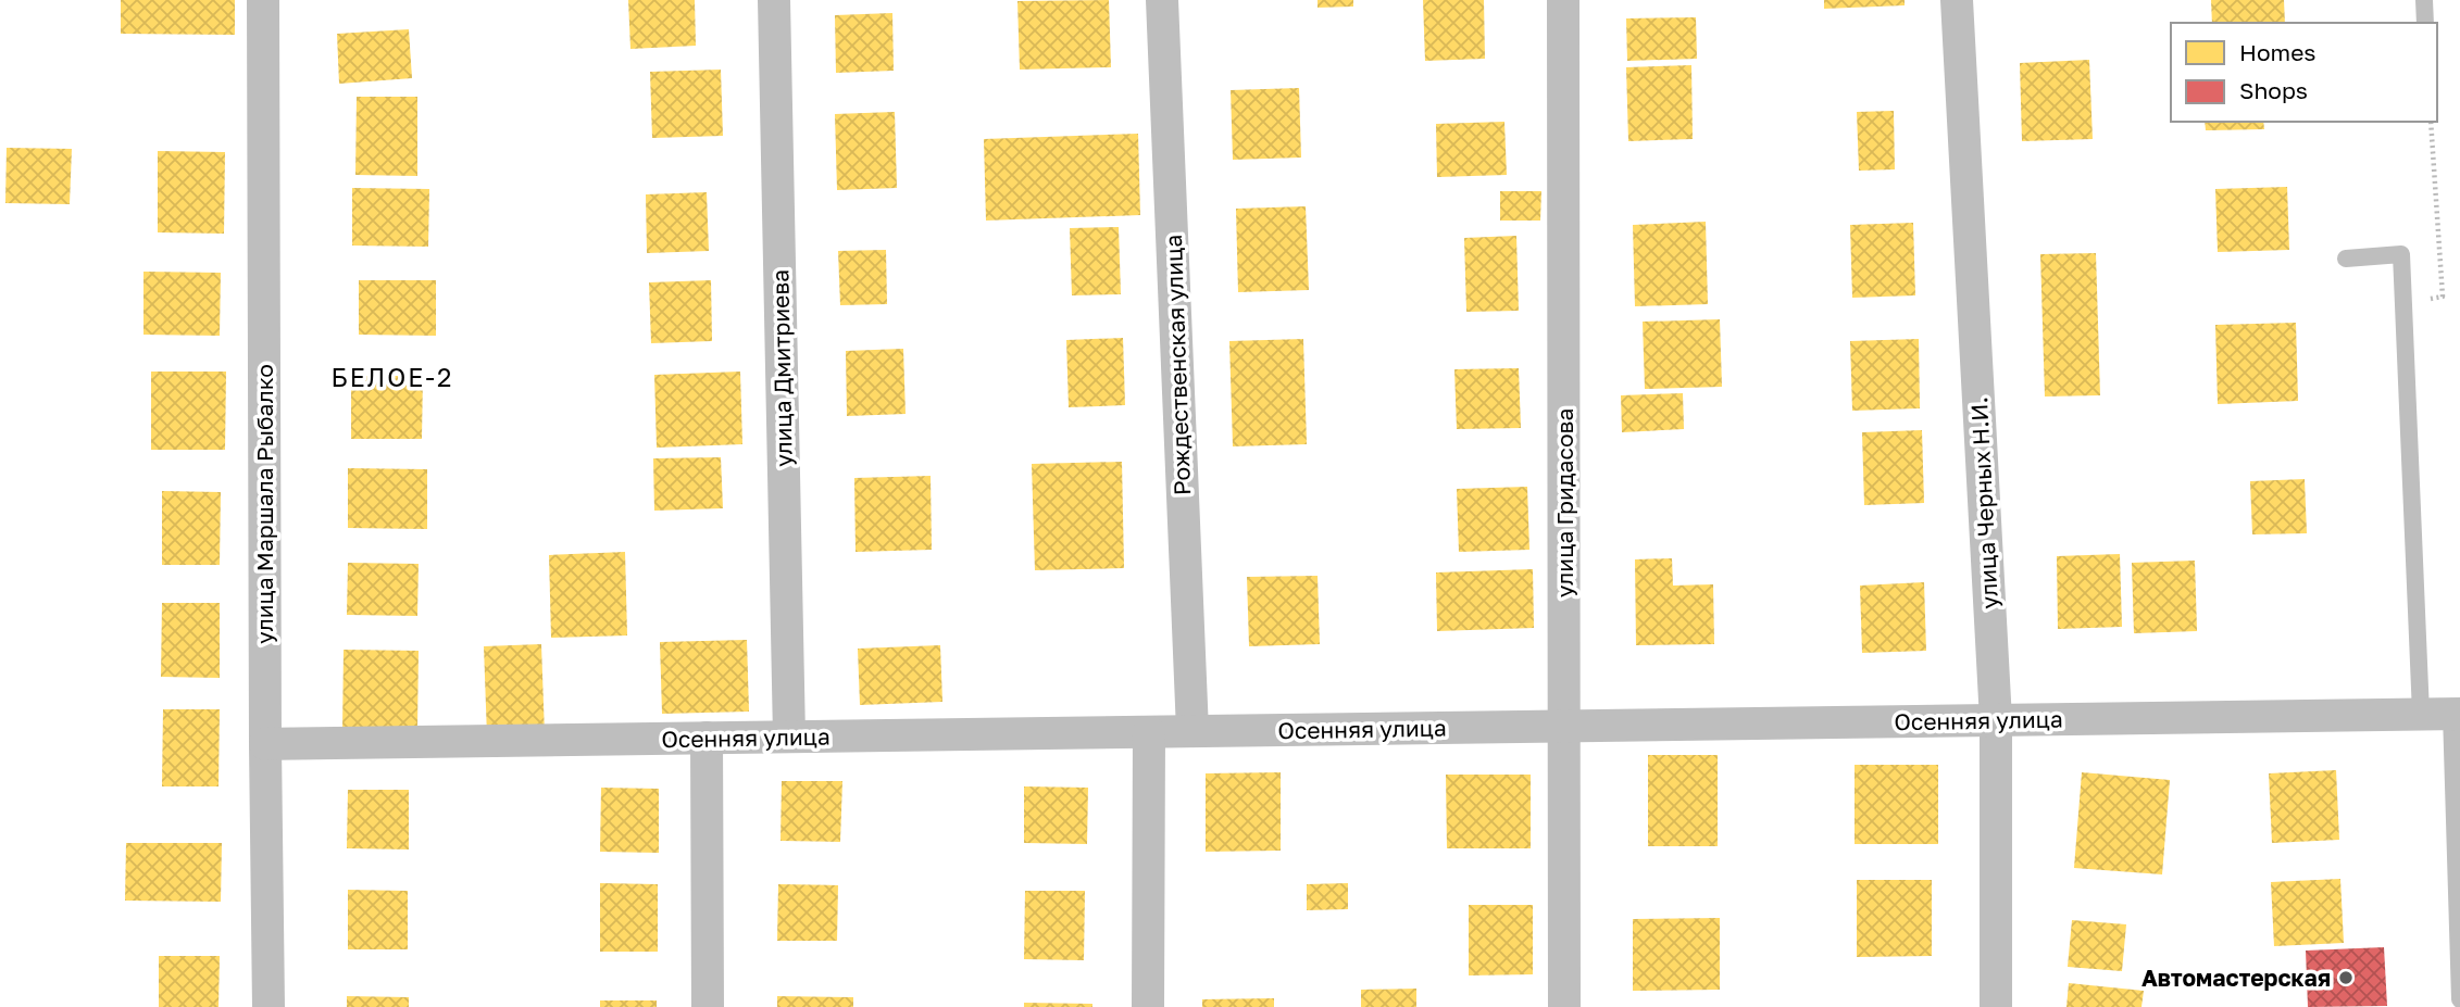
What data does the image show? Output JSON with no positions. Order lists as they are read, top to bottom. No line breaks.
{"streets":{"street":["Рождественская улица","улица Дмитриева","улица Гридасова","улица Черных Н.И.","улица Маршала Рыбалко","Осенняя улица"]},"crossings":[["Рождественская улица","Осенняя улица"],["улица Дмитриева","Осенняя улица"],["улица Гридасова","Осенняя улица"],["улица Черных Н.И.","Осенняя улица"],["улица Маршала Рыбалко","Осенняя улица"]],"districts":["БЕЛОЕ-2"],"places":["Автомастерская"],"legend":["Homes","Shops"]}
